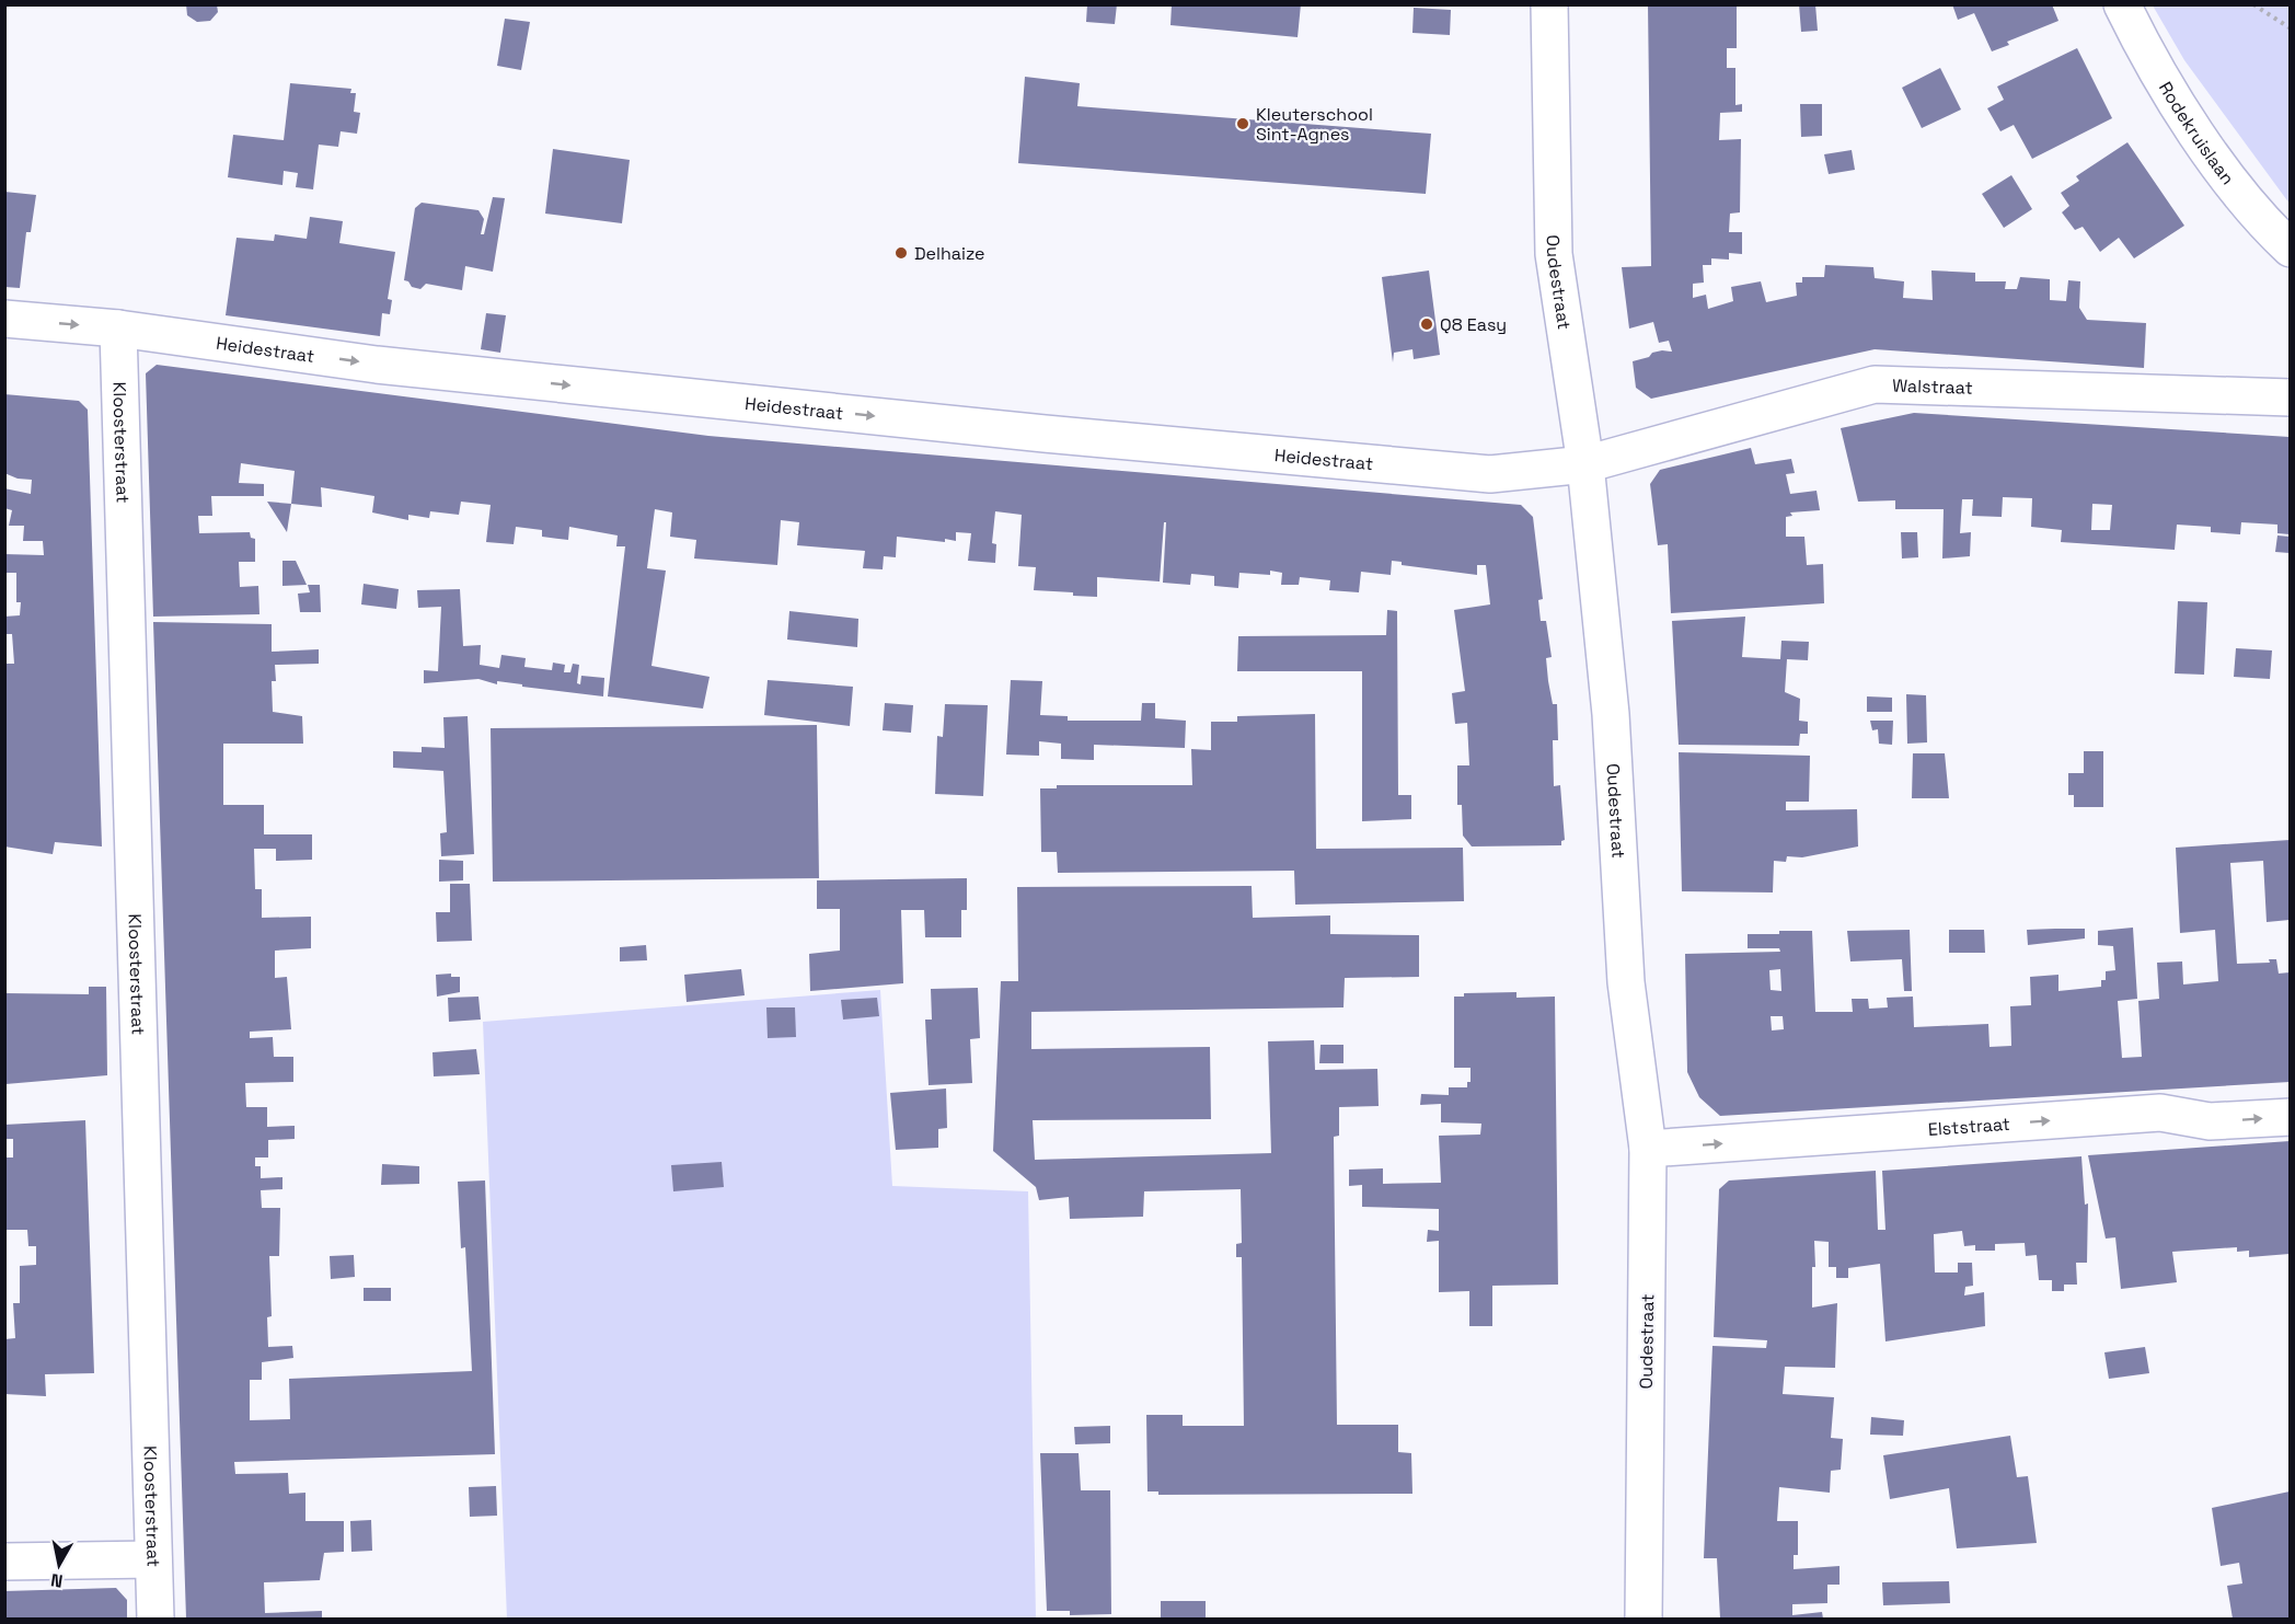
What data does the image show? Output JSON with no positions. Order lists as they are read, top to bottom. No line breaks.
{"streets":{"street":["Rodekruislaan","Oudestraat","Heidestraat","Walstraat","Kloosterstraat","Elststraat"]},"crossings":[["Oudestraat","Heidestraat"],["Oudestraat","Walstraat"],["Oudestraat","Elststraat"],["Heidestraat","Walstraat"],["Heidestraat","Kloosterstraat"]],"one_way":["Heidestraat","Elststraat"],"places":["Kleuterschool Sint-Agnes","Delhaize","Q8 Easy"],"north":"bottom"}
